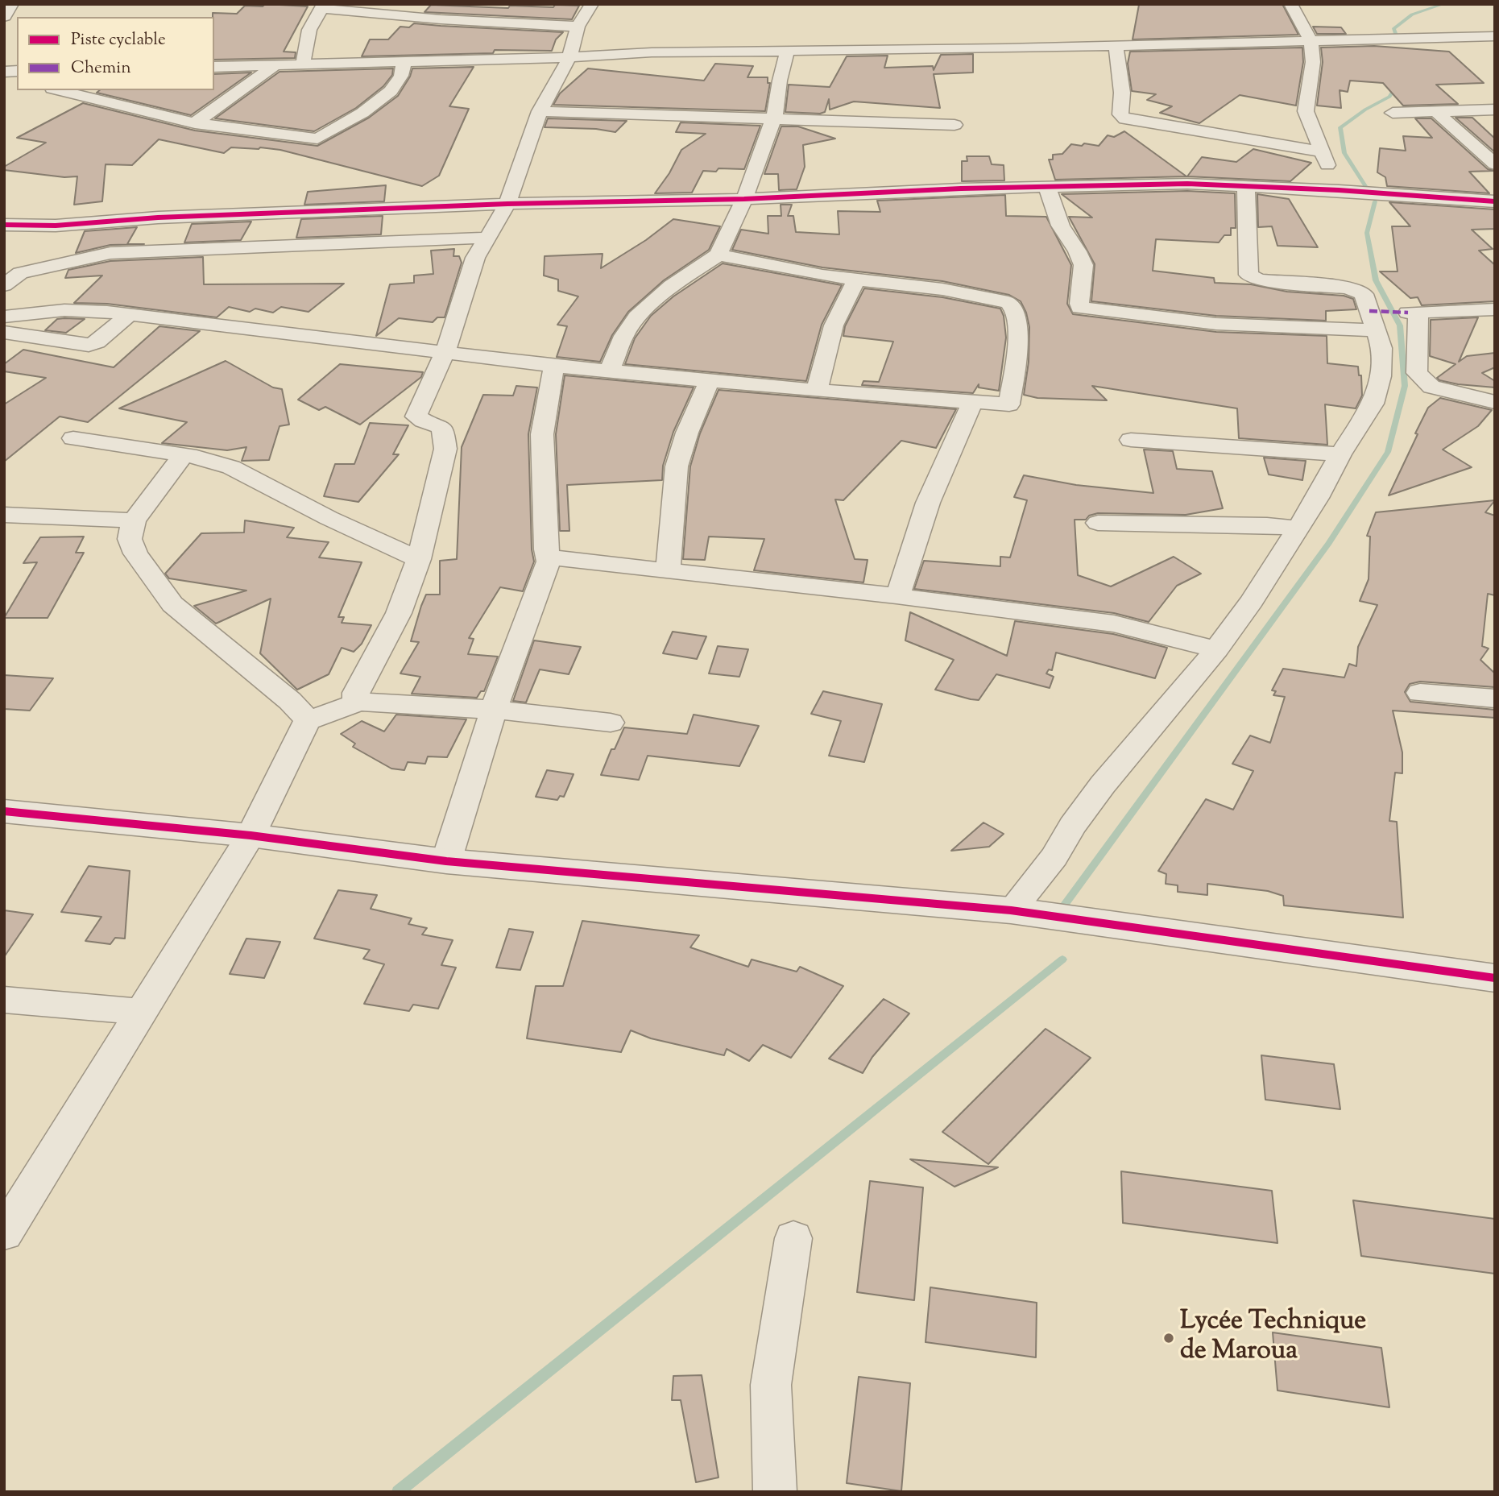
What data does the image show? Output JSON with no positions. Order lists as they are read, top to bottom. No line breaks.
{"places":["Lycée Technique de Maroua"],"legend":["Piste cyclable","Chemin"]}
